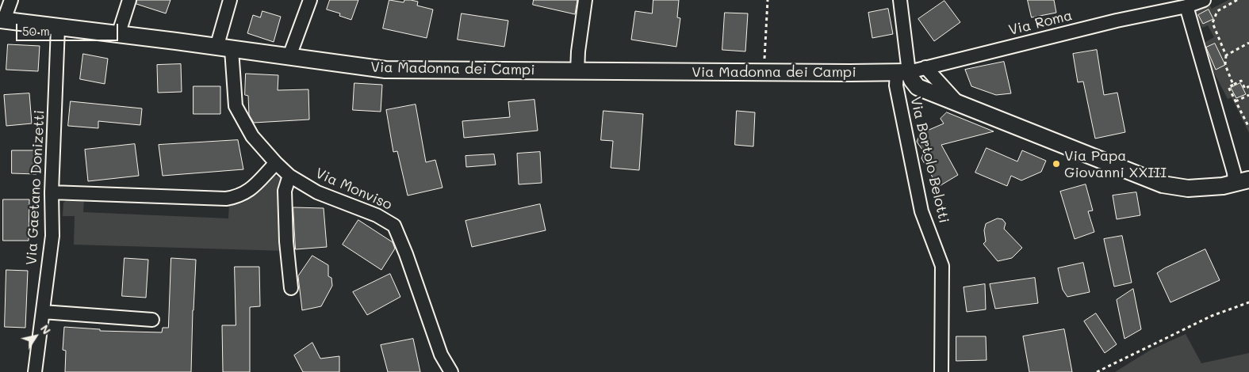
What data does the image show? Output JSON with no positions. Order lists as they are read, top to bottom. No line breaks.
{"streets":{"street":["Via Roma","Via Madonna dei Campi","Via Bortolo Belotti","Via Gaetano Donizetti","Via Monviso"]},"crossings":[["Via Roma","Via Madonna dei Campi"],["Via Roma","Via Bortolo Belotti"],["Via Madonna dei Campi","Via Bortolo Belotti"],["Via Madonna dei Campi","Via Gaetano Donizetti"],["Via Madonna dei Campi","Via Monviso"]],"places":["Via Papa Giovanni XXIII"],"scale_bar":"50 m","north":"top right"}
